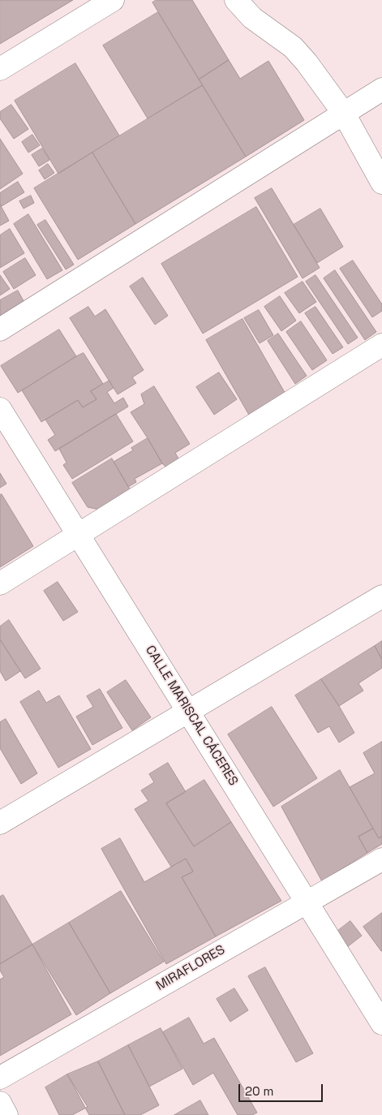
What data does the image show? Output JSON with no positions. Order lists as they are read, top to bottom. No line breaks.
{"streets":{"street":["CALLE MARISCAL CÁCERES","MIRAFLORES"]},"crossings":[["CALLE MARISCAL CÁCERES","MIRAFLORES"]],"scale_bar":"20 m"}
